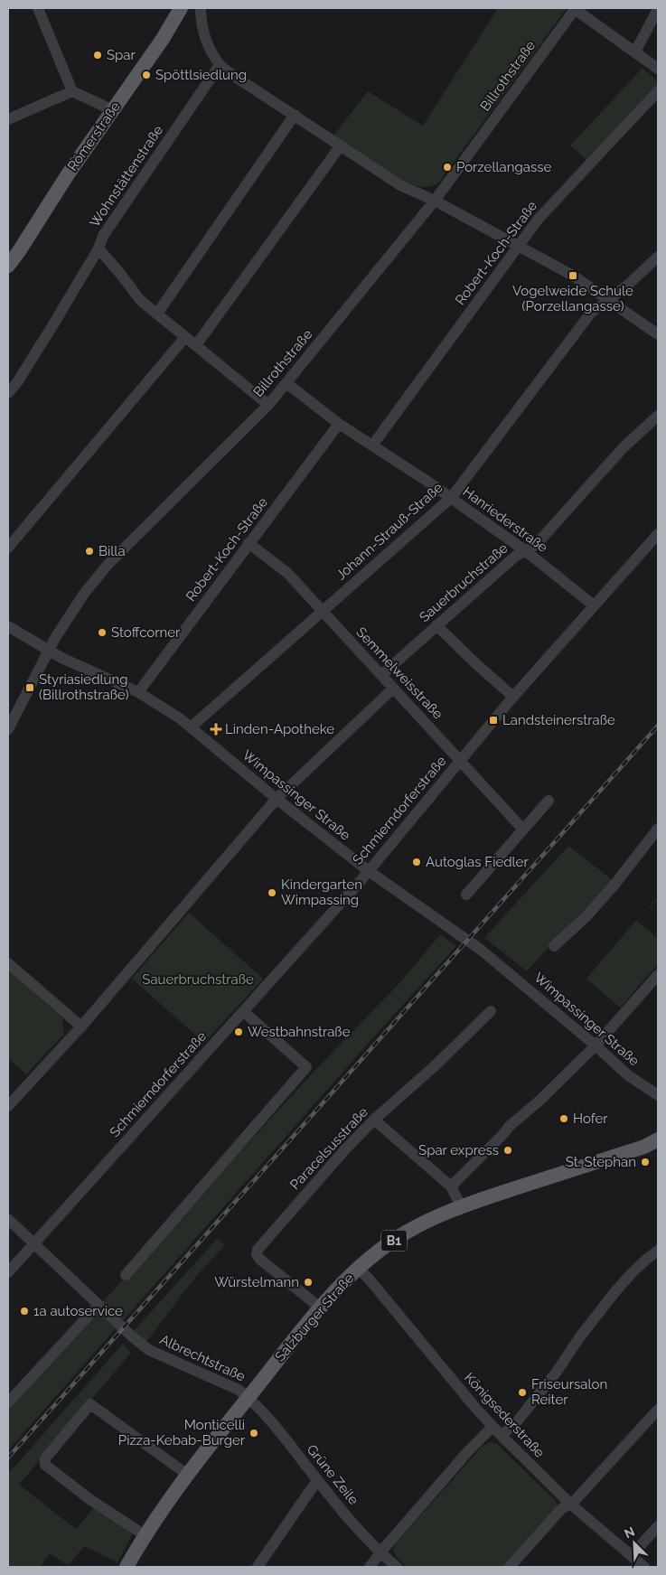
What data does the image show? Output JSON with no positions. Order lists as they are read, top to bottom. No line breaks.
{"streets":{"main road":["Römerstraße","B1","Salzburger Straße"],"street":["Billrothstraße","Wohnstättenstraße","Robert-Koch-Straße","Hanriederstraße","Johann-Strauß-Straße","Sauerbruchstraße","Semmelweisstraße","Wimpassinger Straße","Schmierndorferstraße","Paracelsusstraße","Albrechtstraße","Königsederstraße","Grüne Zeile"]},"crossings":[["Billrothstraße","Wohnstättenstraße"],["Billrothstraße","Hanriederstraße"],["Billrothstraße","Wimpassinger Straße"],["Robert-Koch-Straße","Hanriederstraße"],["Robert-Koch-Straße","Semmelweisstraße"],["Robert-Koch-Straße","Wimpassinger Straße"],["Hanriederstraße","Johann-Strauß-Straße"],["Hanriederstraße","Sauerbruchstraße"],["Hanriederstraße","Schmierndorferstraße"],["Johann-Strauß-Straße","Semmelweisstraße"],["Johann-Strauß-Straße","Wimpassinger Straße"],["Sauerbruchstraße","Semmelweisstraße"],["Semmelweisstraße","Schmierndorferstraße"],["Wimpassinger Straße","Schmierndorferstraße"],["Schmierndorferstraße","Albrechtstraße"],["Paracelsusstraße","Salzburger Straße"],["Salzburger Straße","Albrechtstraße"],["Salzburger Straße","Königsederstraße"],["Salzburger Straße","Grüne Zeile"],["Albrechtstraße","Grüne Zeile"]],"parks":["Sauerbruchstraße"],"places":{"other":["Spar","Spöttlsiedlung","Porzellangasse","Billa","Stoffcorner","Autoglas Fiedler","Kindergarten Wimpassing","Westbahnstraße","Hofer","Spar express","St. Stephan","Würstelmann","1a autoservice","Friseursalon Reiter","Monticelli Pizza-Kebab-Burger"],"transit":["Vogelweide Schule (Porzellangasse)","Styriasiedlung (Billrothstraße)","Landsteinerstraße"],"health":["Linden-Apotheke"]},"north":"top left"}
